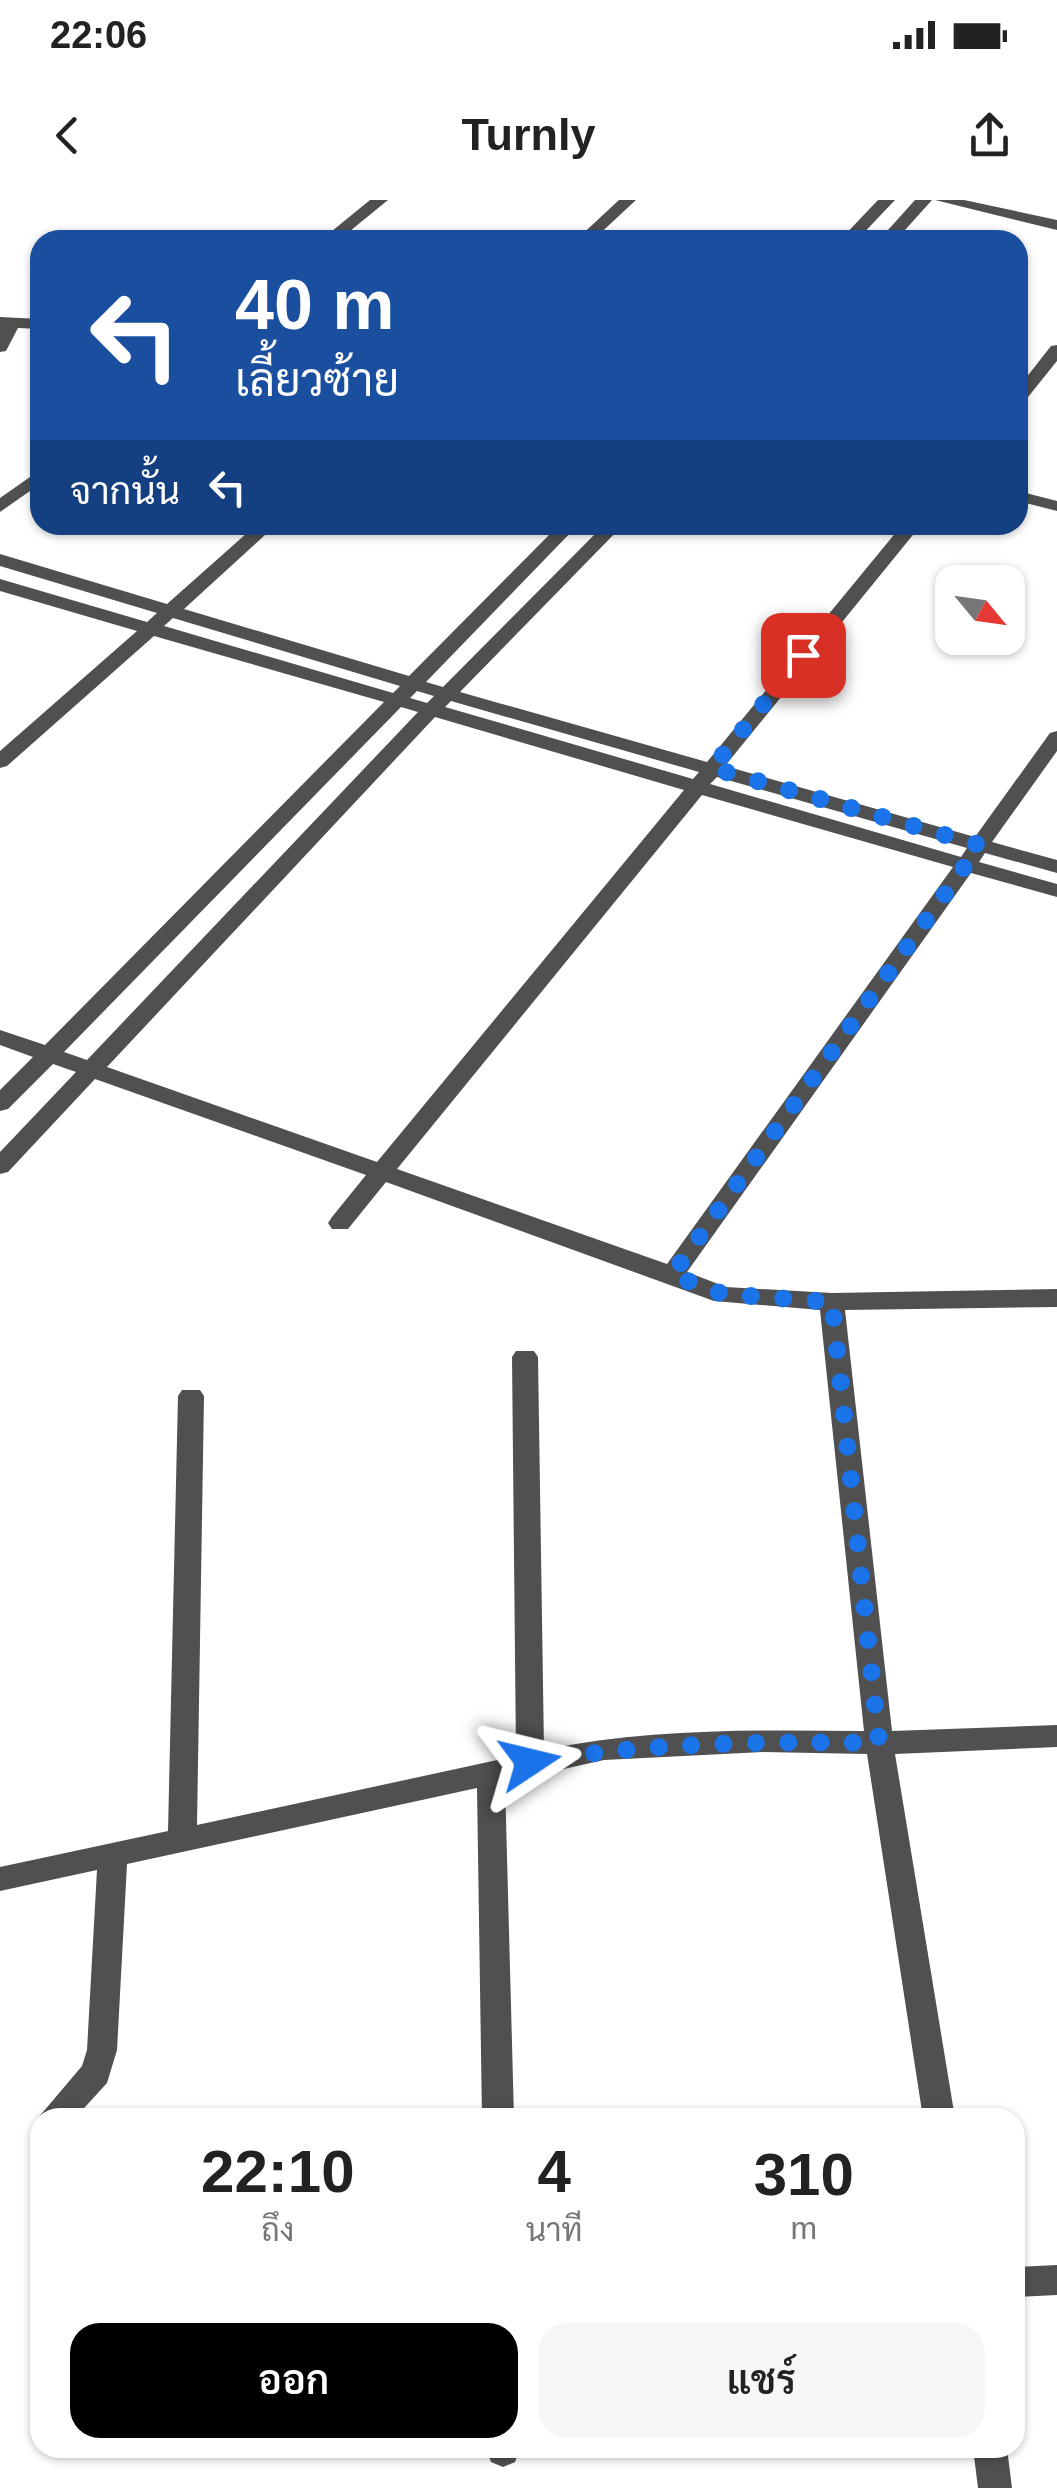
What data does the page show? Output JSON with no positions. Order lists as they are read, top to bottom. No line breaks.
{"north":"bottom right","page":{"status":"22:06","header":"Turnly","turn":["40 m","เลี้ยวซ้าย"],"then":"จากนั้น","eta":["22:10","ถึง","4","นาที","310","m"],"buttons":["ออก","แชร์"]}}
